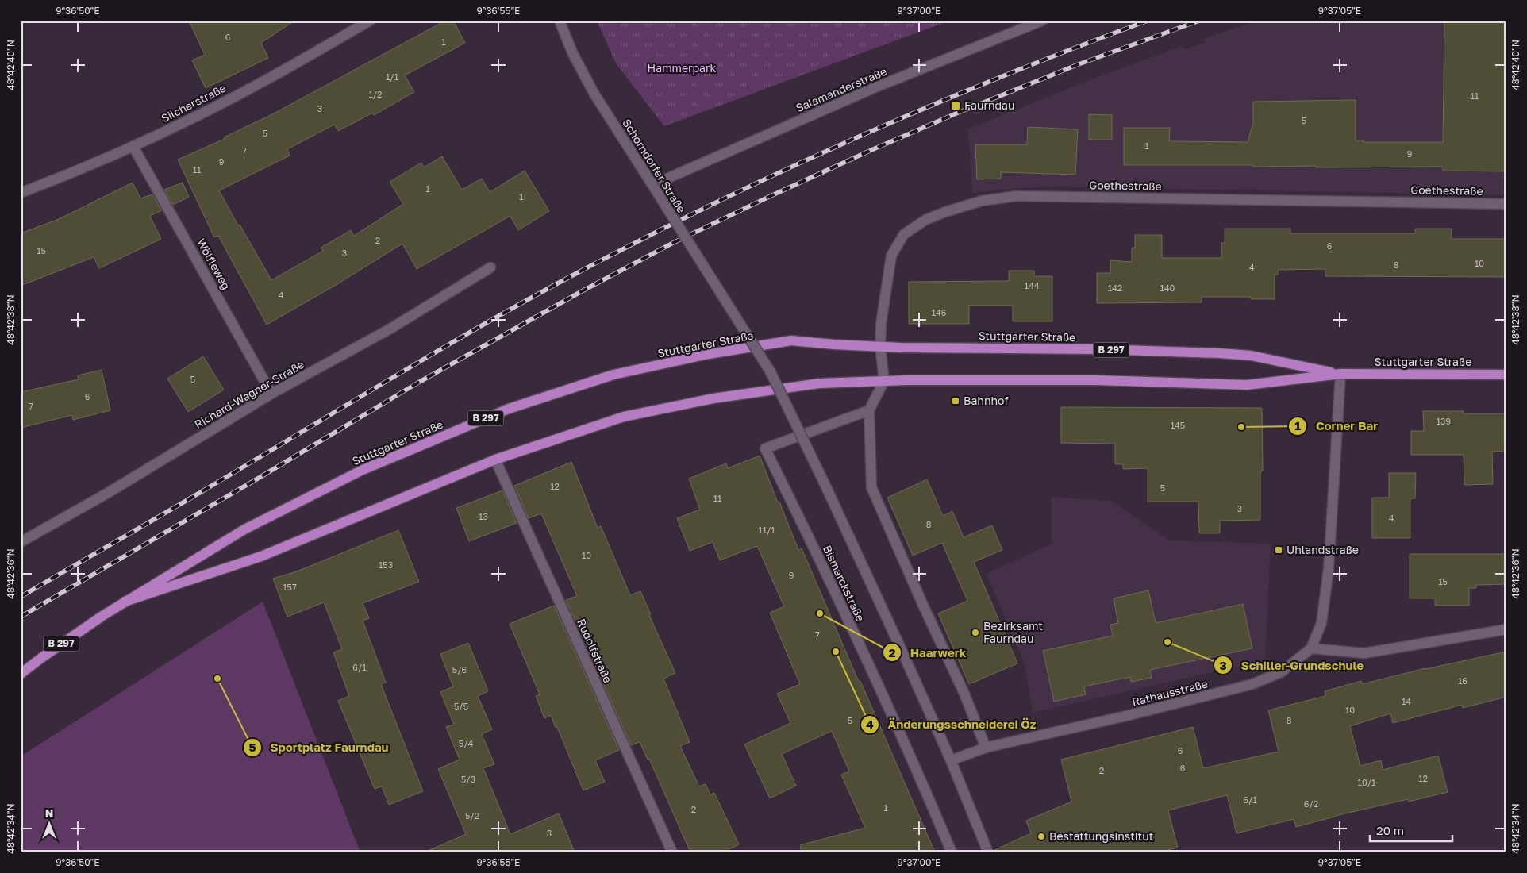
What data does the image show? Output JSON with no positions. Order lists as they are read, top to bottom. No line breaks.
{"streets":{"main road":["Stuttgarter Straße","B 297"],"street":["Salamanderstraße","Silcherstraße","Schorndorfer Straße","Goethestraße","Wölfleweg","Richard-Wagner-Straße","Bismarckstraße","Rudolfstraße","Rathausstraße"]},"crossings":[["Salamanderstraße","Schorndorfer Straße"],["Silcherstraße","Wölfleweg"],["Schorndorfer Straße","Rathausstraße"],["Goethestraße","Stuttgarter Straße"],["Wölfleweg","Richard-Wagner-Straße"],["Stuttgarter Straße","Rudolfstraße"]],"parks":["Hammerpark"],"places":{"transit":["Faurndau","Bahnhof","Uhlandstraße"],"other":["Corner Bar","Haarwerk","Bezirksamt Faurndau","Schiller-Grundschule","Änderungsschneiderei Öz","Sportplatz Faurndau","Bestattungsinstitut"]},"house_numbers":["6","1","1/1","1/2","11","3","5","5","1","7","9","9","11","1","1","2","6","15","3","10","8","4","144","142","140","4","146","5","6","7","139","145","12","5","11","3","13","4","8","11/1","10","153","9","15","157","7","6/1","5/6","16","14","5/5","10","5","8","5/4","6","6","2","12","5/3","10/1","6/1","6/2","1","2","5/2","3"],"scale_bar":"20 m","north":"top","coordinates":["9°36'50\"E","9°36'55\"E","9°37'00\"E","9°37'05\"E","48°42'40\"N","48°42'38\"N","48°42'36\"N","48°42'34\"N"]}
